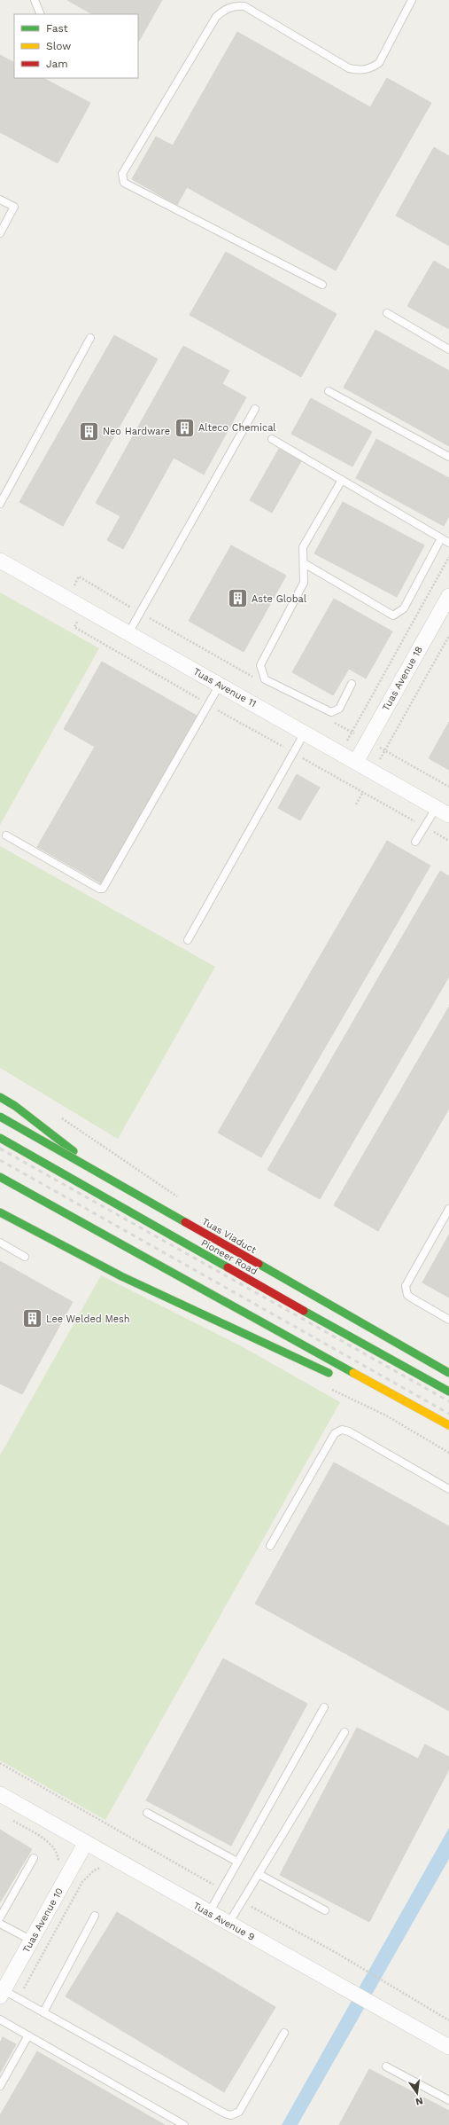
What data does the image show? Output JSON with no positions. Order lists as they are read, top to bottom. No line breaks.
{"streets":{"main road":["Tuas Viaduct","Pioneer Road"],"street":["Tuas Avenue 18","Tuas Avenue 11","Tuas Avenue 10","Tuas Avenue 9"]},"crossings":[["Tuas Avenue 18","Tuas Avenue 11"],["Tuas Avenue 10","Tuas Avenue 9"]],"places":{"building":["Alteco Chemical","Neo Hardware","Aste Global","Lee Welded Mesh"]},"legend":["Fast","Slow","Jam"],"north":"bottom"}
